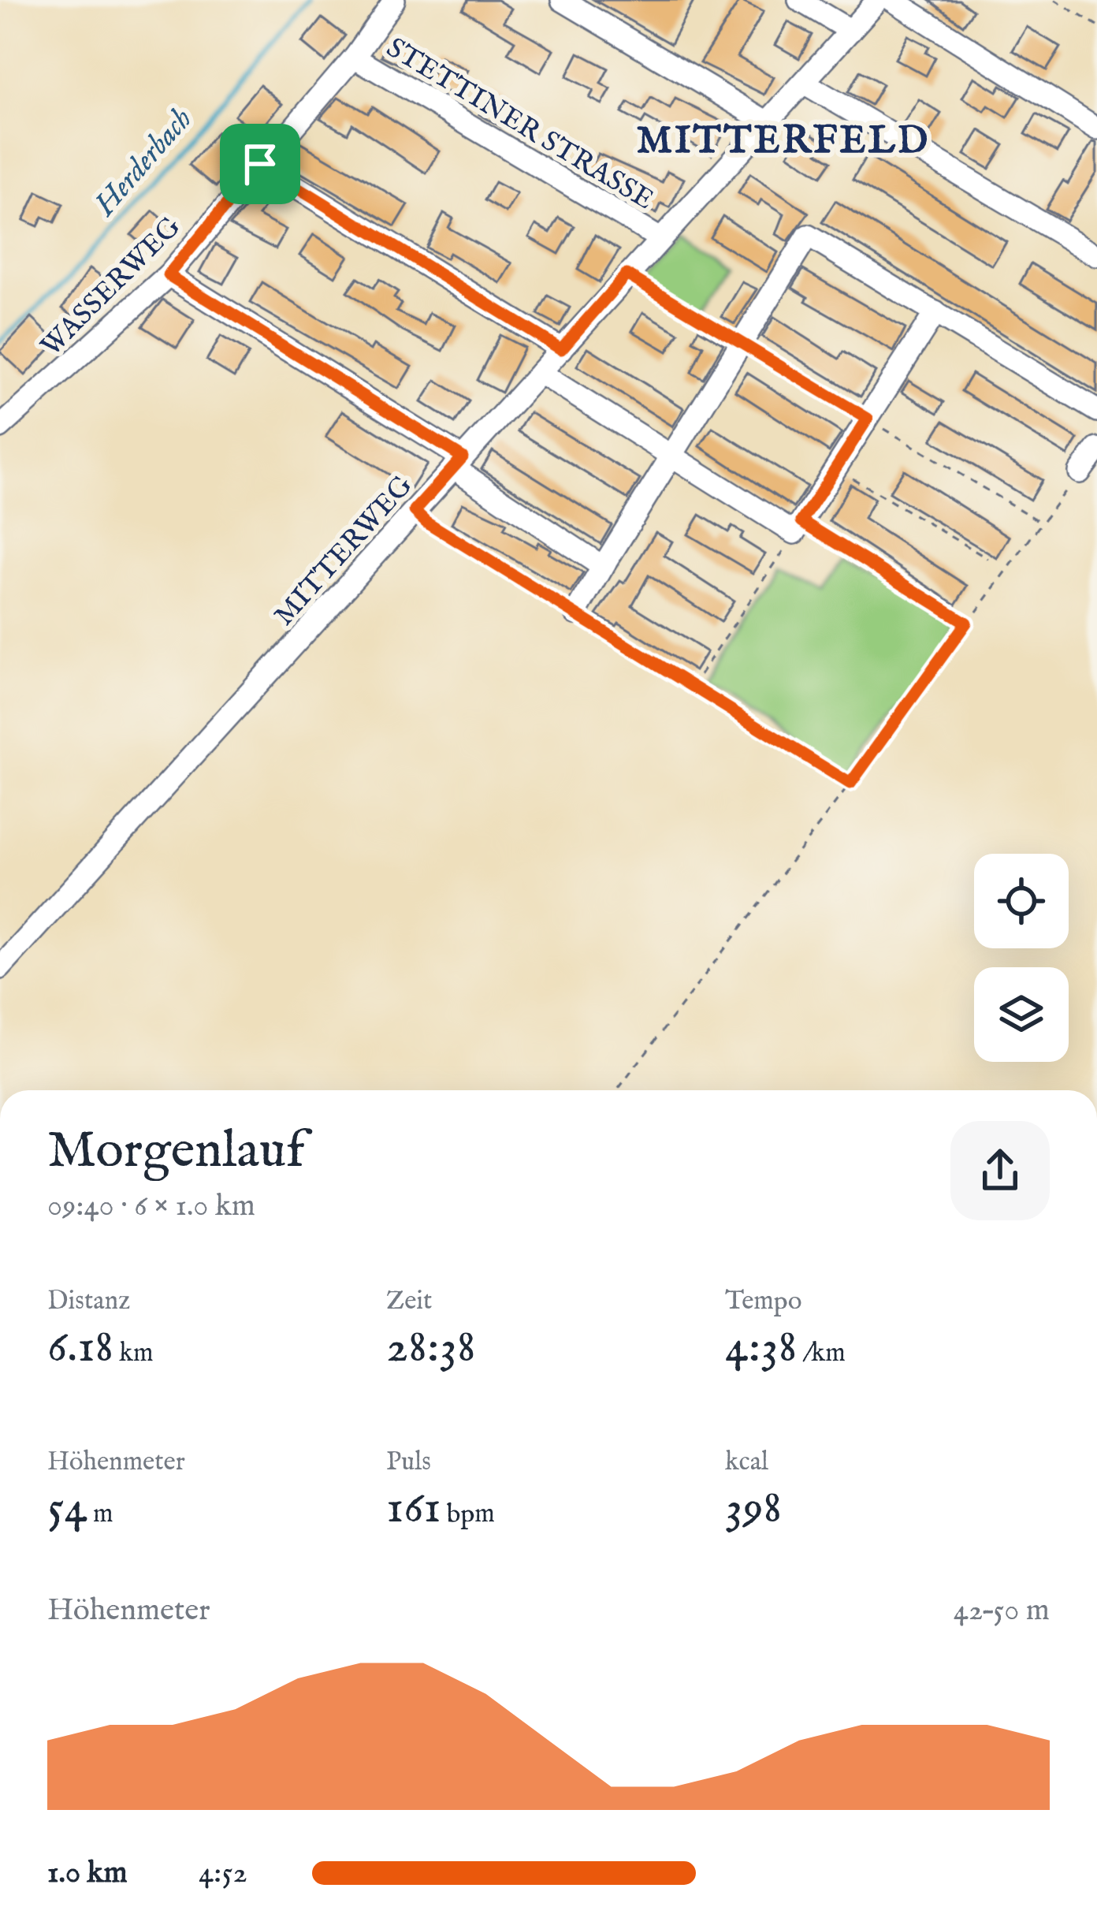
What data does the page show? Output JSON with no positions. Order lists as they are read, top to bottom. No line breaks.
{"streets":{"street":["STETTINER STRASSE","WASSERWEG","MITTERWEG"]},"crossings":[["STETTINER STRASSE","WASSERWEG"],["STETTINER STRASSE","MITTERWEG"]],"districts":["MITTERFELD"],"water":["Herderbach"],"page":{"heading":["Morgenlauf","09:40 · 6 × 1.0 km"],"stats":[["Distanz","6.18 km"],["Zeit","28:38"],["Tempo","4:38 /km"],["Höhenmeter","54 m"],["Puls","161 bpm"],["kcal","398"]],"chart":["Höhenmeter","42–50 m"],"list":[{"name":"1.0 km","note":"4:52"}]}}
